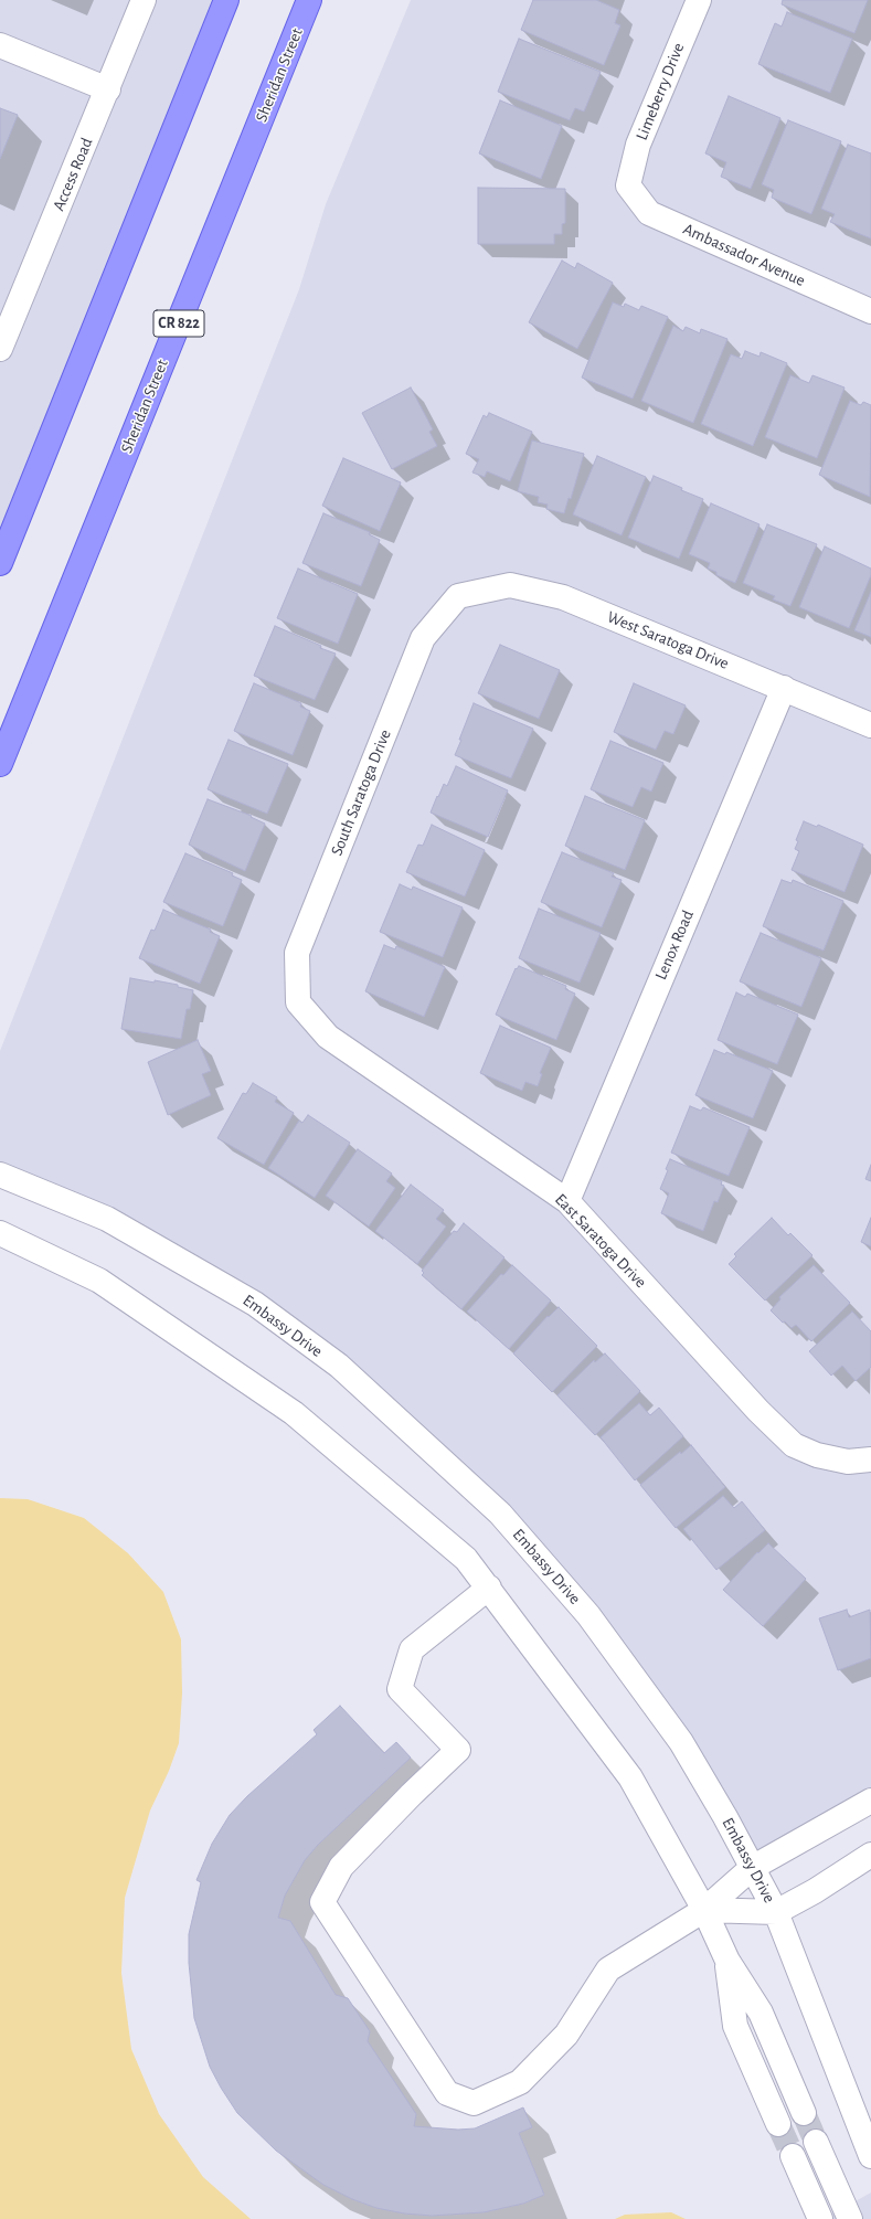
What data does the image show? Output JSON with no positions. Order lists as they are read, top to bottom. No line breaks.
{"streets":{"main road":["Sheridan Street","CR 822"],"street":["Limeberry Drive","Access Road","Ambassador Avenue","West Saratoga Drive","South Saratoga Drive","Lenox Road","East Saratoga Drive","Embassy Drive"]},"crossings":[["Limeberry Drive","Ambassador Avenue"],["West Saratoga Drive","South Saratoga Drive"],["West Saratoga Drive","Lenox Road"],["South Saratoga Drive","East Saratoga Drive"],["Lenox Road","East Saratoga Drive"]]}
